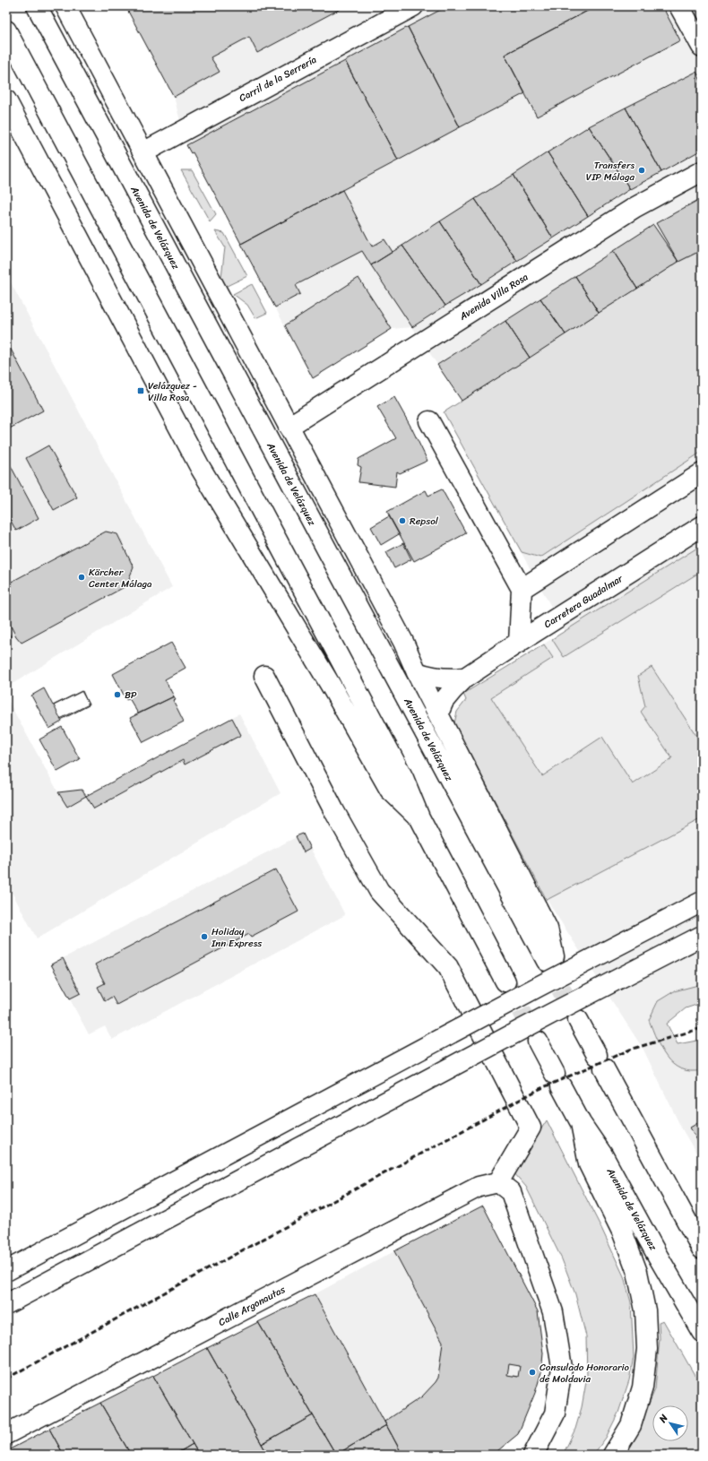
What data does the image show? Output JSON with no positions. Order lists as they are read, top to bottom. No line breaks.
{"streets":{"main road":["Carril de la Serrería","Avenida de Velázquez","Avenida Villa Rosa","Carretera Guadalmar","Calle Argonautas"]},"crossings":[["Avenida de Velázquez","Carretera Guadalmar"]],"places":{"other":["Transfers VIP Málaga","Repsol","Kärcher Center Málaga","BP","Holiday Inn Express","Consulado Honorario de Moldavia"],"transit":["Velázquez - Villa Rosa"]},"north":"top left"}
